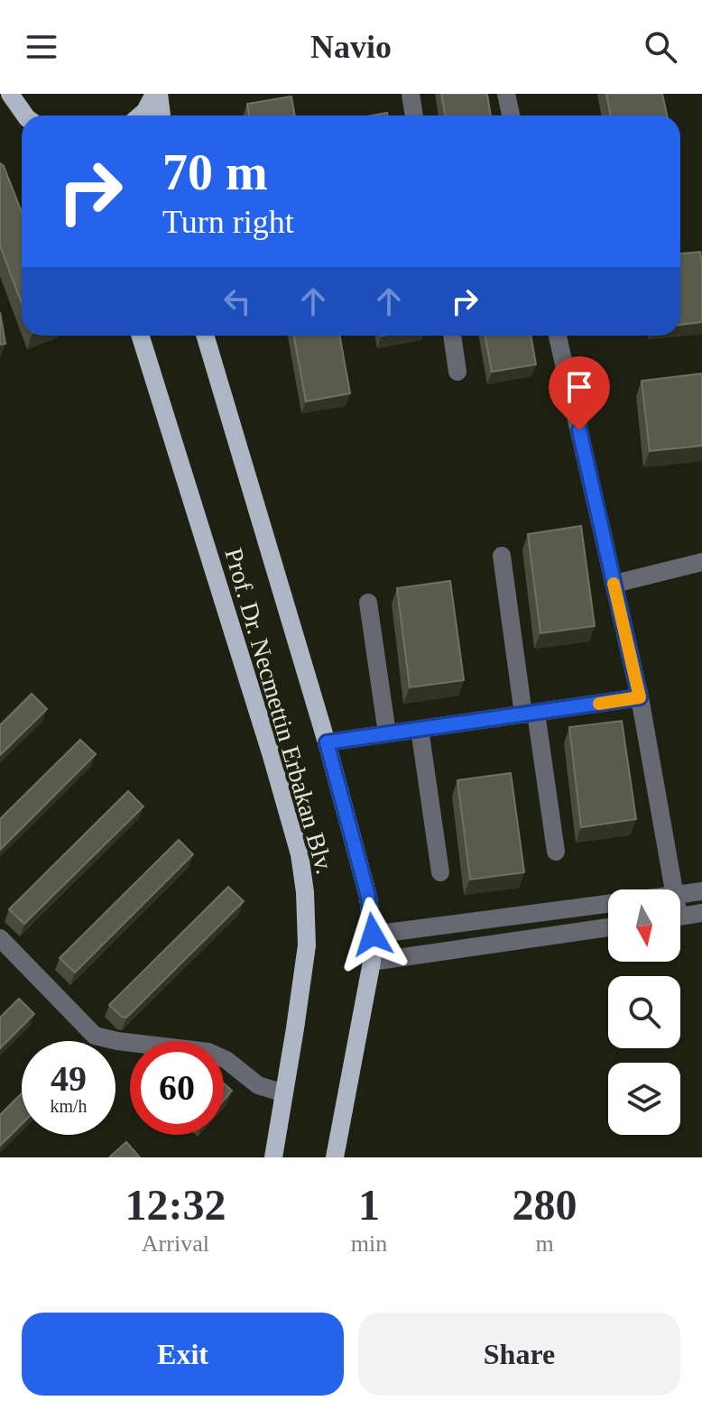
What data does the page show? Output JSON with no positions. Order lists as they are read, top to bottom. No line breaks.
{"streets":{"main road":["Prof. Dr. Necmettin Erbakan Blv."]},"north":"bottom","page":{"header":"Navio","turn":["70 m","Turn right"],"speed":"49 km/h","limit":"60","eta":["12:32","Arrival","1","min","280","m"],"buttons":["Exit","Share"]}}
